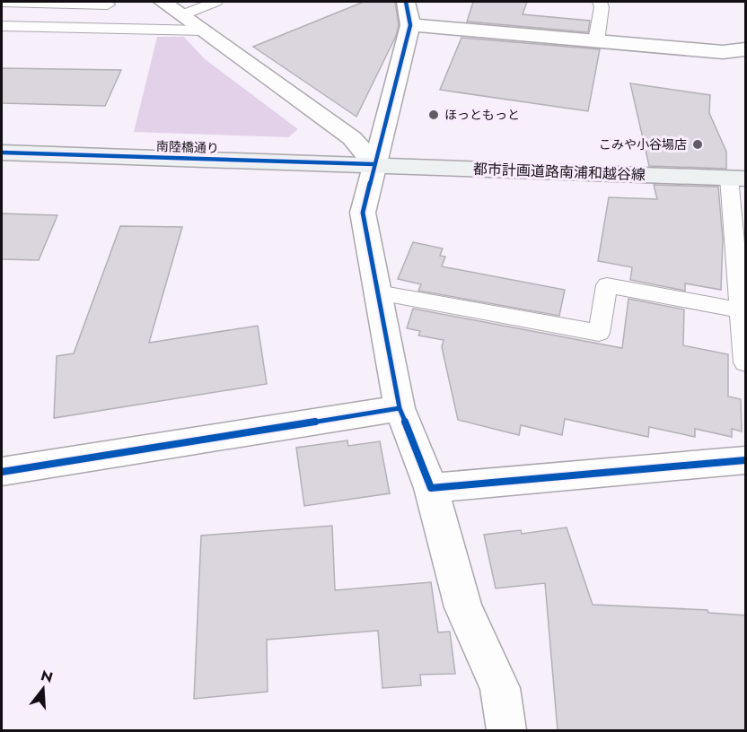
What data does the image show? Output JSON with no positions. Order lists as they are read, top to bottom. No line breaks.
{"streets":{"street":["南陸橋通り","都市計画道路南浦和越谷線"]},"crossings":[["南陸橋通り","都市計画道路南浦和越谷線"]],"places":["ほっともっと","こみや小谷場店"],"north":"top"}
